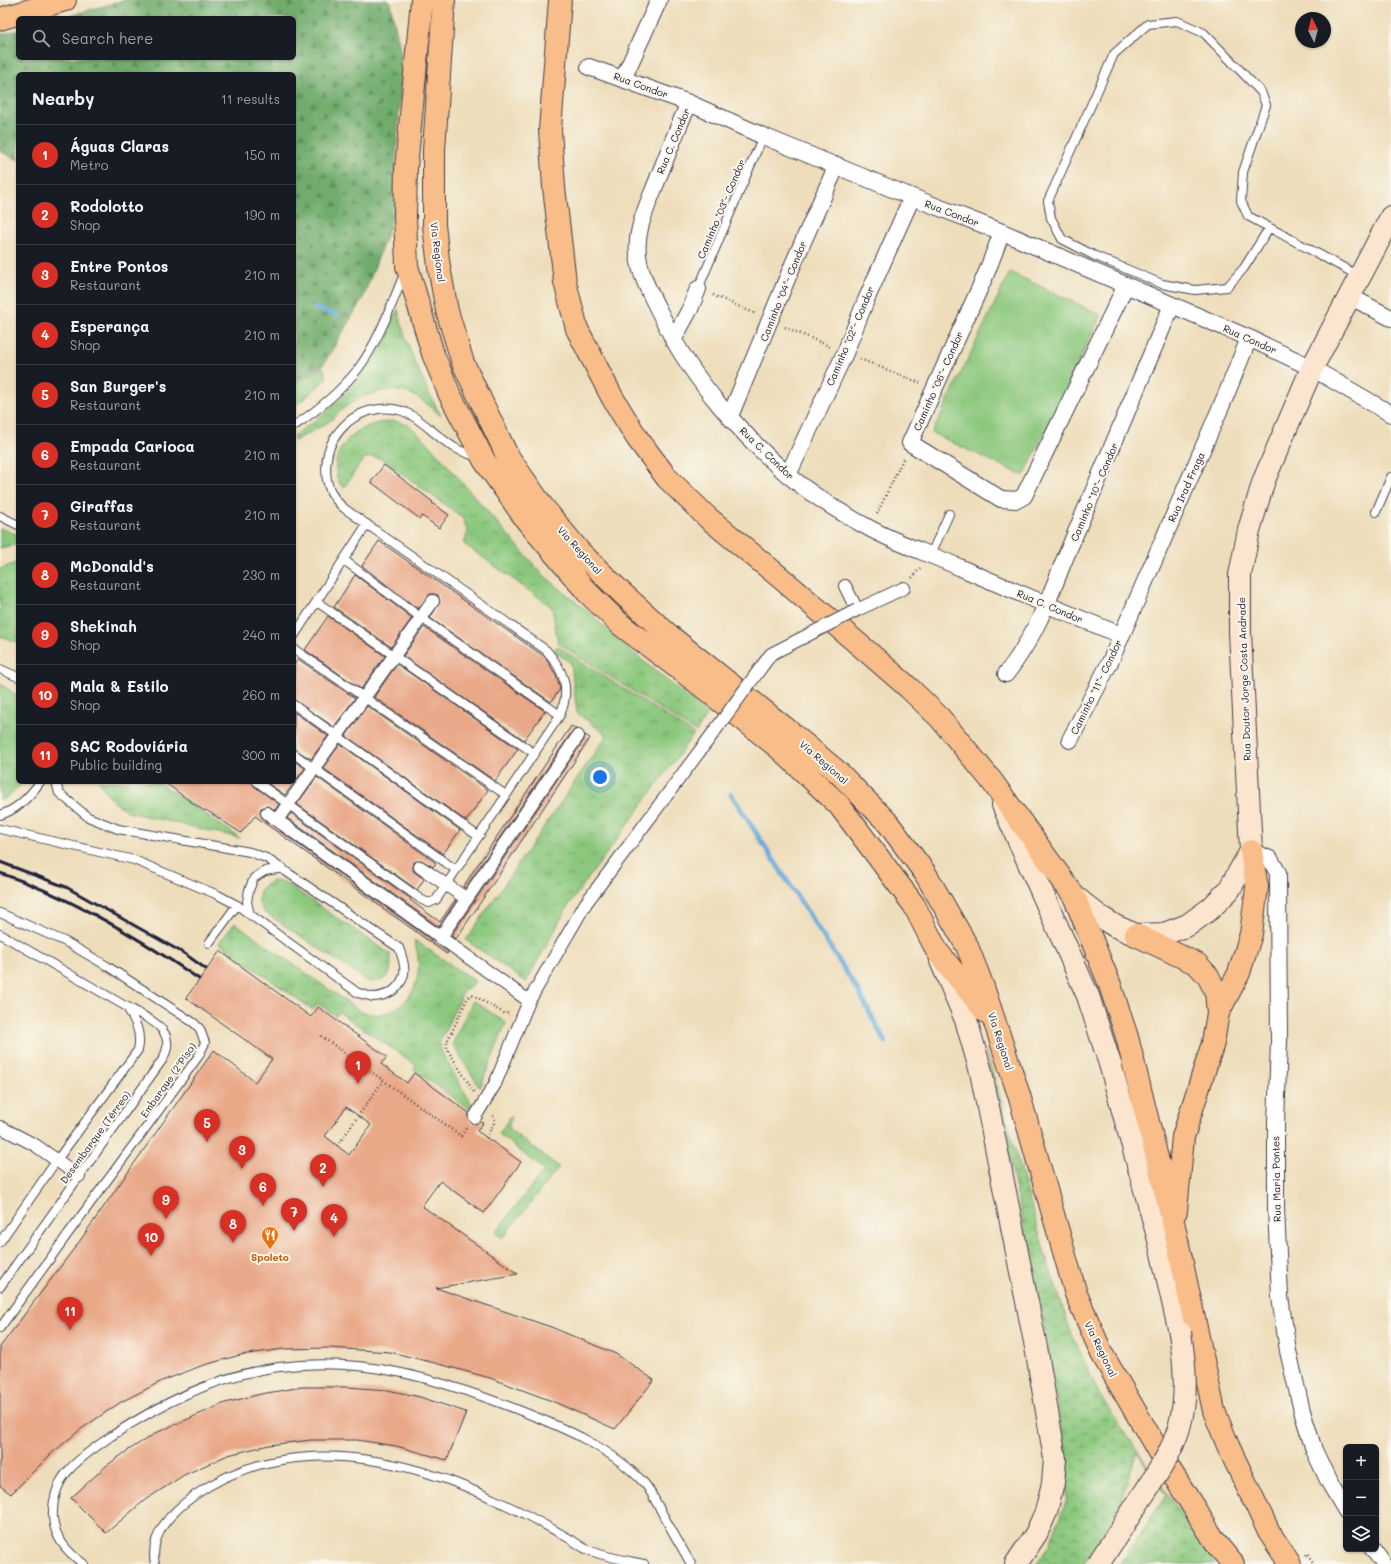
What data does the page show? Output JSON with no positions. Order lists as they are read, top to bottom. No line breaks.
{"streets":{"main road":["Via Regional","Rua Doutor Jorge Costa Andrade"],"street":["Rua Condor","Rua C. Condor","Caminho \"04\"- Condor","Caminho \"02\"- Condor","Caminho \"06\"- Condor","Rua Irad Fraga","Caminho \"10\"- Condor","Caminho \"11\"- Condor","Rua Maria Pontes"],"lane":["Caminho \"03\"- Condor","Embarque (2ºPiso)","Desembarque (Térreo)"]},"crossings":[["Rua Condor","Rua C. Condor"],["Rua Condor","Caminho \"03\"- Condor"],["Rua Condor","Caminho \"04\"- Condor"],["Rua Condor","Caminho \"02\"- Condor"],["Rua Condor","Caminho \"06\"- Condor"],["Rua Condor","Rua Irad Fraga"],["Rua Condor","Caminho \"10\"- Condor"],["Rua Condor","Rua Doutor Jorge Costa Andrade"],["Rua C. Condor","Caminho \"04\"- Condor"],["Rua C. Condor","Caminho \"02\"- Condor"],["Rua C. Condor","Caminho \"06\"- Condor"],["Rua C. Condor","Rua Irad Fraga"],["Rua C. Condor","Caminho \"10\"- Condor"],["Rua C. Condor","Caminho \"11\"- Condor"],["Rua Irad Fraga","Caminho \"11\"- Condor"],["Rua Doutor Jorge Costa Andrade","Rua Maria Pontes"]],"places":{"restaurant":["Spoleto"]},"north":"top","page":{"search":"Search here","heading":["Nearby","11 results"],"list":[{"mark":"1","name":"Águas Claras","note":"Metro","value":"150 m"},{"mark":"2","name":"Rodolotto","note":"Shop","value":"190 m"},{"mark":"3","name":"Entre Pontos","note":"Restaurant","value":"210 m"},{"mark":"4","name":"Esperança","note":"Shop","value":"210 m"},{"mark":"5","name":"San Burger's","note":"Restaurant","value":"210 m"},{"mark":"6","name":"Empada Carioca","note":"Restaurant","value":"210 m"},{"mark":"7","name":"Giraffas","note":"Restaurant","value":"210 m"},{"mark":"8","name":"McDonald's","note":"Restaurant","value":"230 m"},{"mark":"9","name":"Shekinah","note":"Shop","value":"240 m"},{"mark":"10","name":"Mala & Estilo","note":"Shop","value":"260 m"},{"mark":"11","name":"SAC Rodoviária","note":"Public building","value":"300 m"}],"pins":["1","5","3","2","6","9","7","4","8","10","11"],"map_buttons":["+","−"]}}
